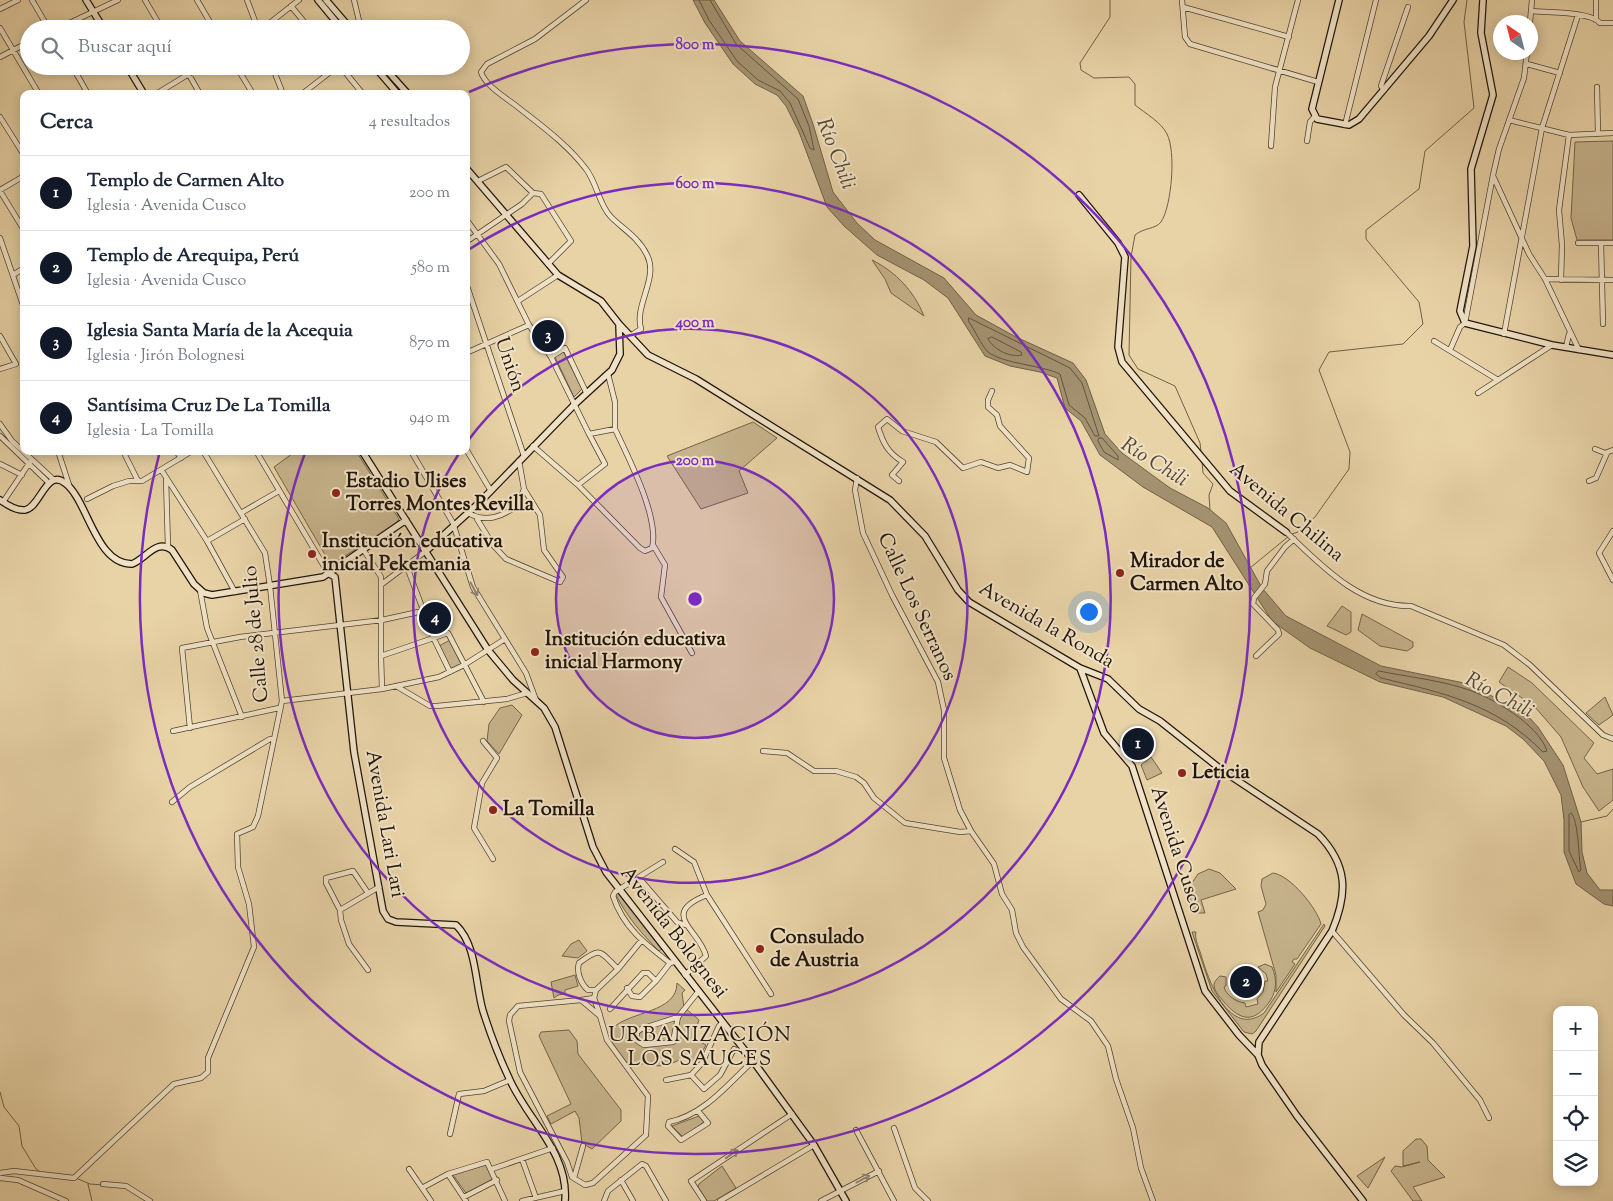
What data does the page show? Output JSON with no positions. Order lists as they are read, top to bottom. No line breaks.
{"streets":{"main road":["Avenida Chilina","Avenida la Ronda","Avenida Lari Lari","Avenida Cusco","Avenida Bolognesi"],"street":["Unión","Calle Los Serranos","Calle 28 de Julio"]},"crossings":[["Calle Los Serranos","Avenida la Ronda"],["Avenida la Ronda","Avenida Cusco"]],"districts":["URBANIZACIÓN LOS SAUCES"],"water":["Río Chili"],"places":["Estadio Ulises Torres Montes Revilla","Institución educativa inicial Pekemania","Mirador de Carmen Alto","Institución educativa inicial Harmony","Leticia","La Tomilla","Consulado de Austria"],"north":"top left","page":{"search":"Buscar aquí","heading":["Cerca","4 resultados"],"list":[{"mark":"1","name":"Templo de Carmen Alto","note":"Iglesia · Avenida Cusco","value":"200 m"},{"mark":"2","name":"Templo de Arequipa, Perú","note":"Iglesia · Avenida Cusco","value":"580 m"},{"mark":"3","name":"Iglesia Santa María de la Acequia","note":"Iglesia · Jirón Bolognesi","value":"870 m"},{"mark":"4","name":"Santísima Cruz De La Tomilla","note":"Iglesia · La Tomilla","value":"940 m"}],"pins":["3","4","1","2"],"map_buttons":["+","−"]},"rings":["800 m","600 m","400 m","200 m"]}
